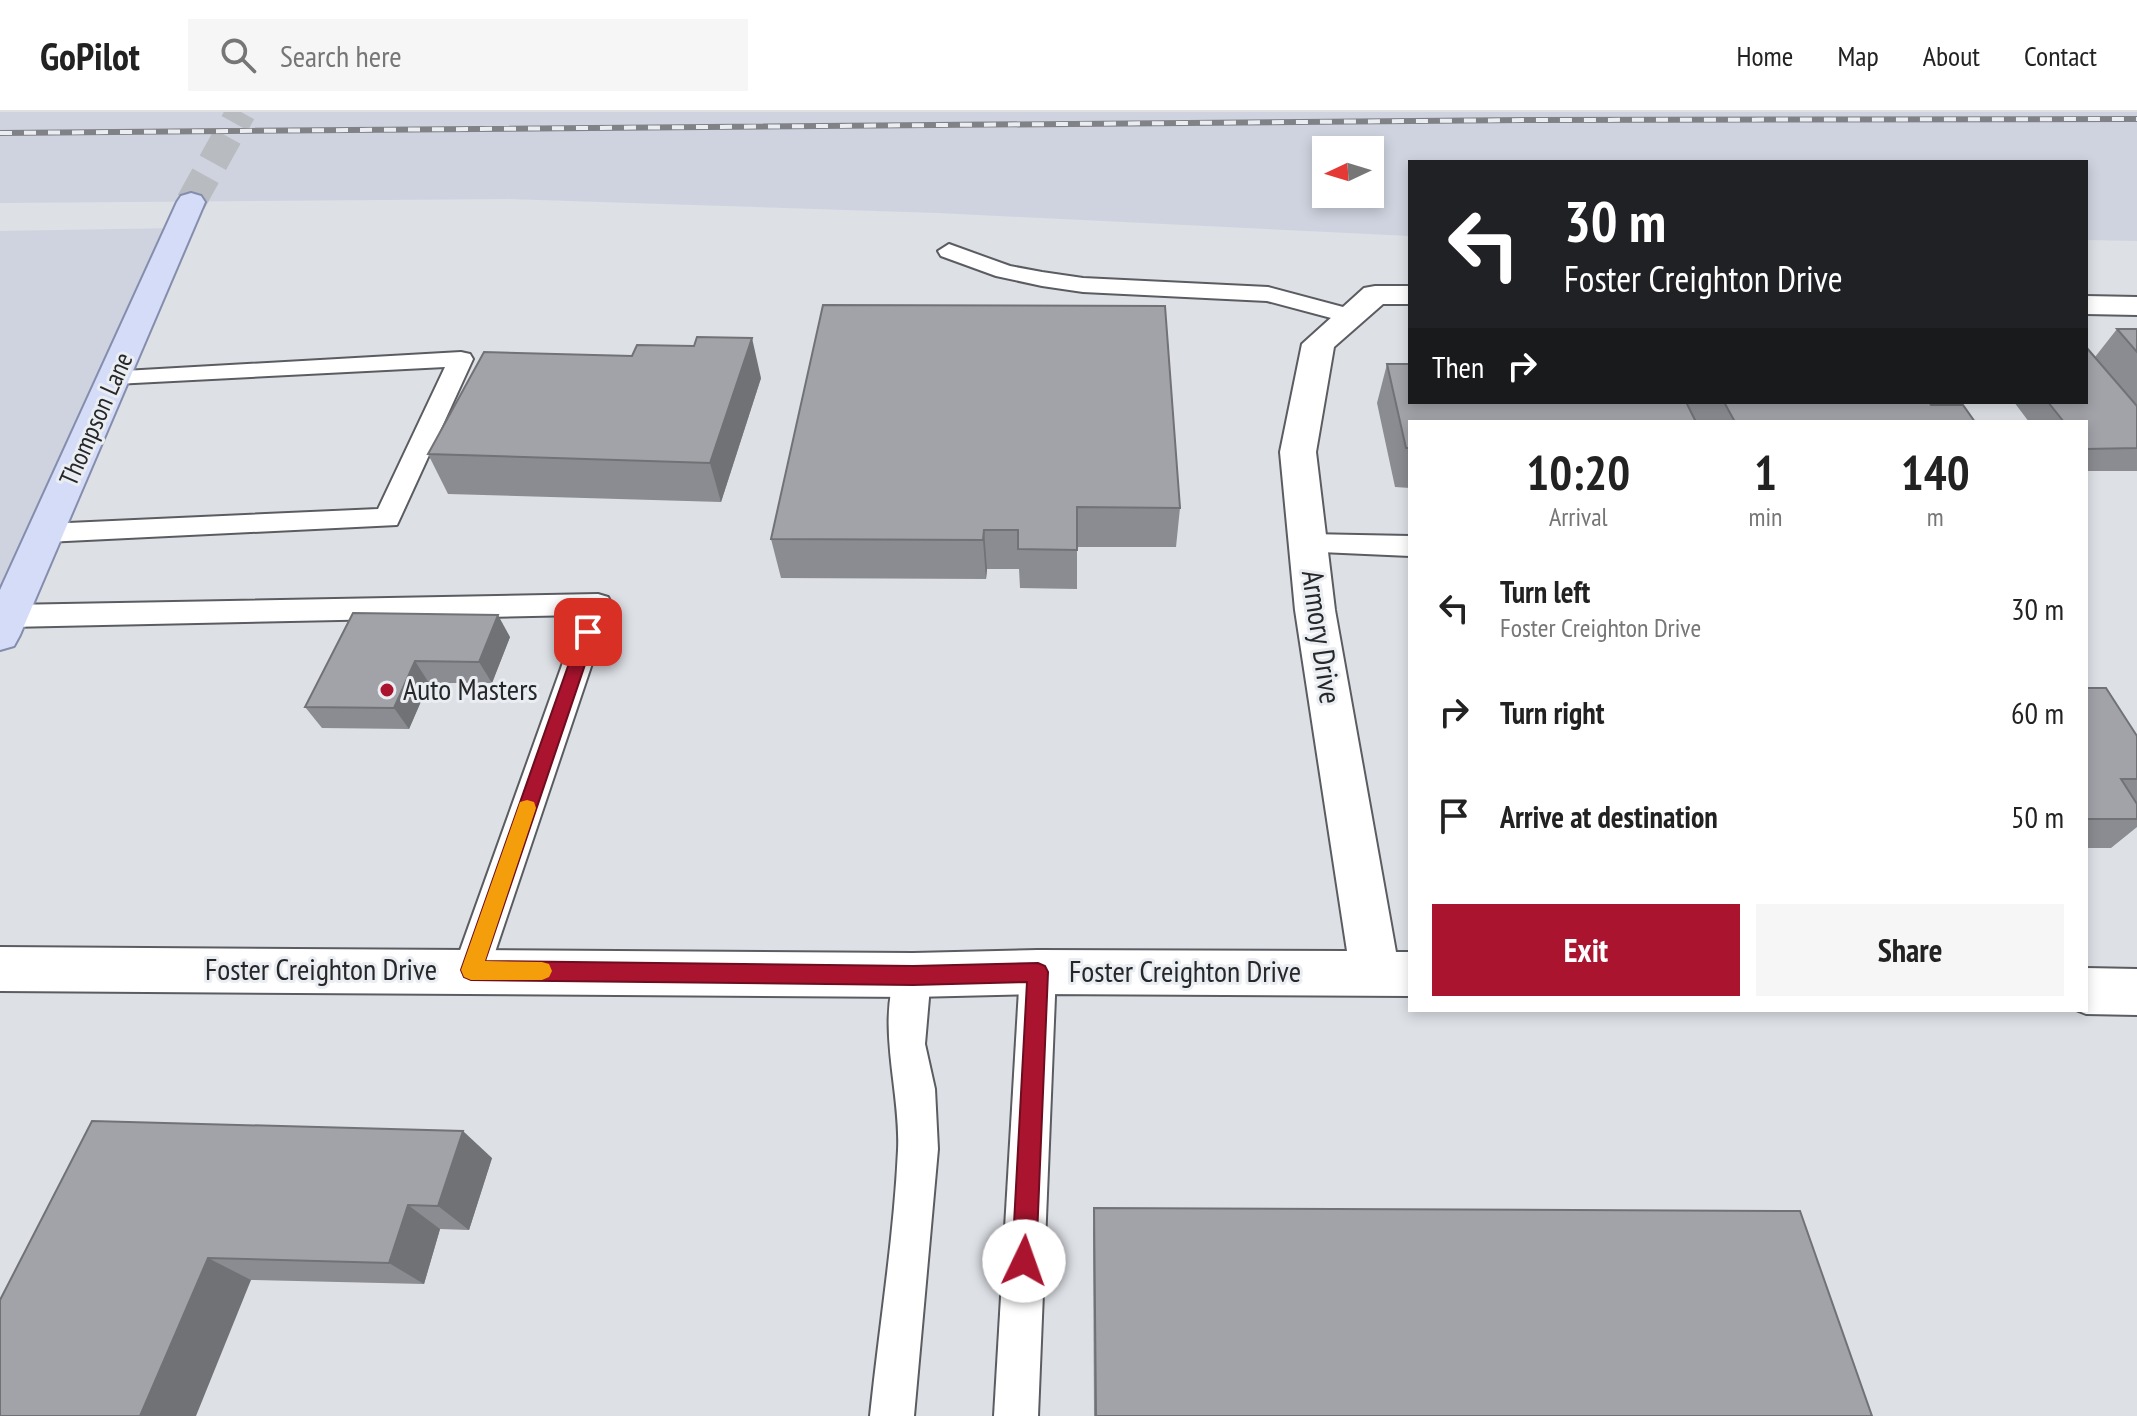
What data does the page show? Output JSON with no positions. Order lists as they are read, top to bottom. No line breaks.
{"streets":{"main road":["Thompson Lane"],"street":["Armory Drive","Foster Creighton Drive"]},"crossings":[["Armory Drive","Foster Creighton Drive"]],"places":["Auto Masters"],"north":"left","page":{"header":"GoPilot","search":"Search here","nav":["Home","Map","About","Contact"],"turn":["30 m","Foster Creighton Drive"],"then":"Then","eta":["10:20","Arrival","1","min","140","m"],"list":[{"name":"Turn left","note":"Foster Creighton Drive","value":"30 m"},{"name":"Turn right","value":"60 m"},{"name":"Arrive at destination","value":"50 m"}],"buttons":["Exit","Share"]}}
